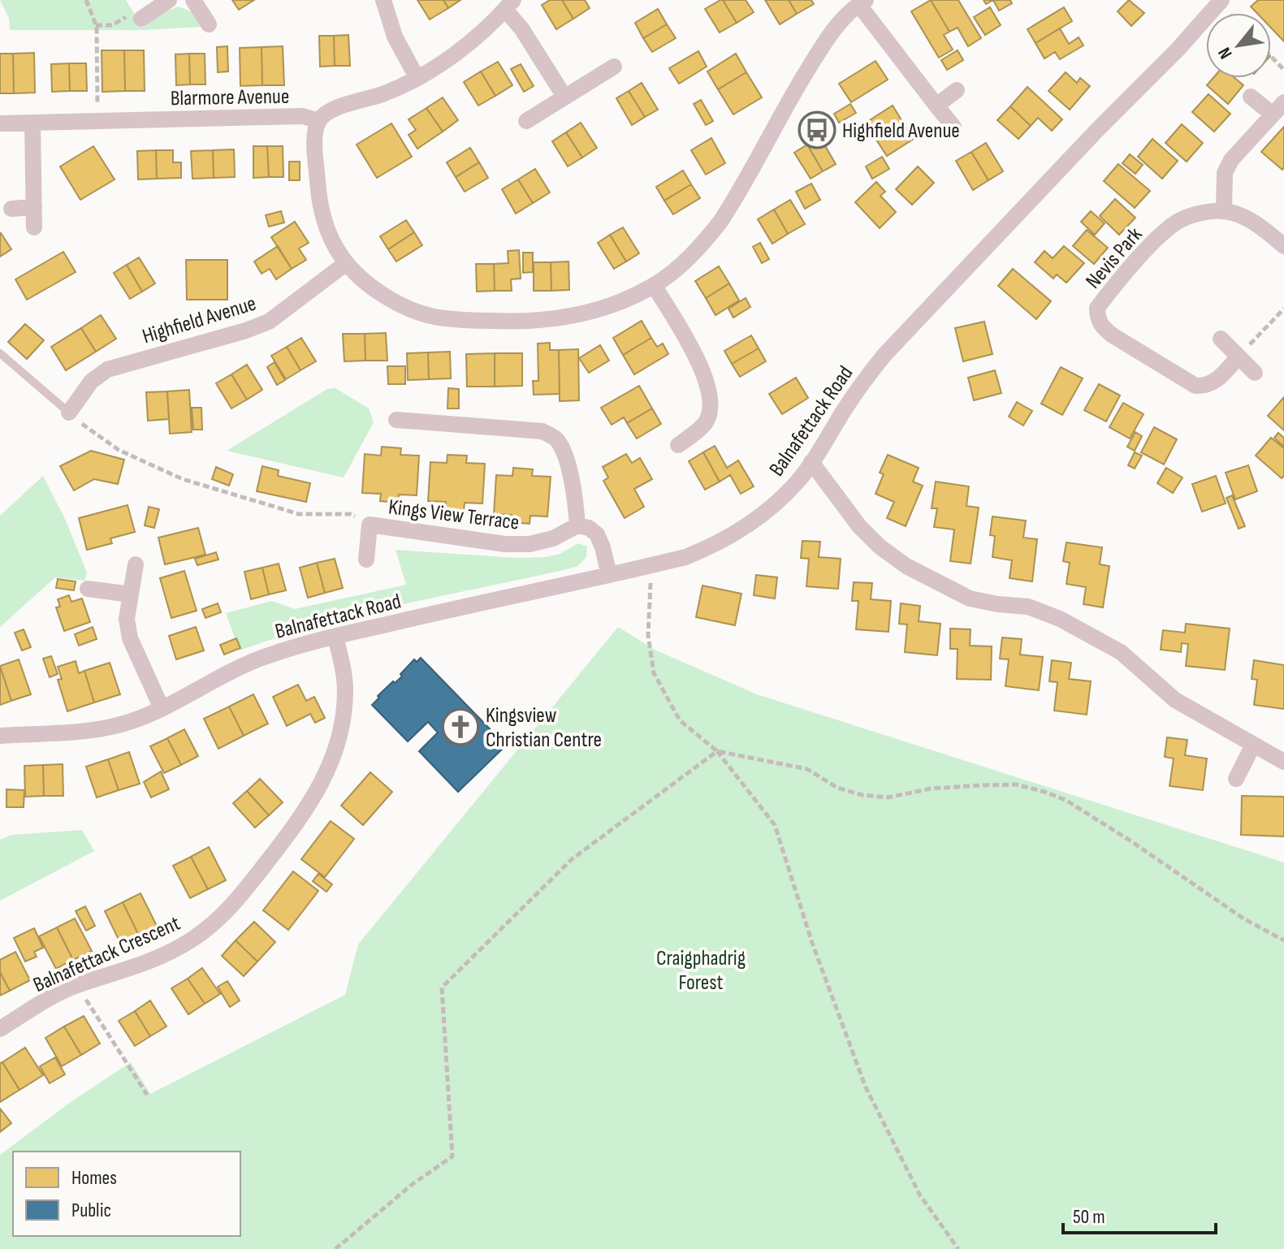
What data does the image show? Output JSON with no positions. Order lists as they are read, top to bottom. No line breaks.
{"streets":{"street":["Blarmore Avenue","Nevis Park","Highfield Avenue","Balnafettack Road","Kings View Terrace","Balnafettack Crescent"]},"crossings":[["Balnafettack Road","Balnafettack Crescent"]],"parks":["Craigphadrig Forest"],"places":{"bus stop":["Highfield Avenue"],"church":["Kingsview Christian Centre"]},"legend":["Homes","Public"],"scale_bar":"50 m","north":"bottom left"}
